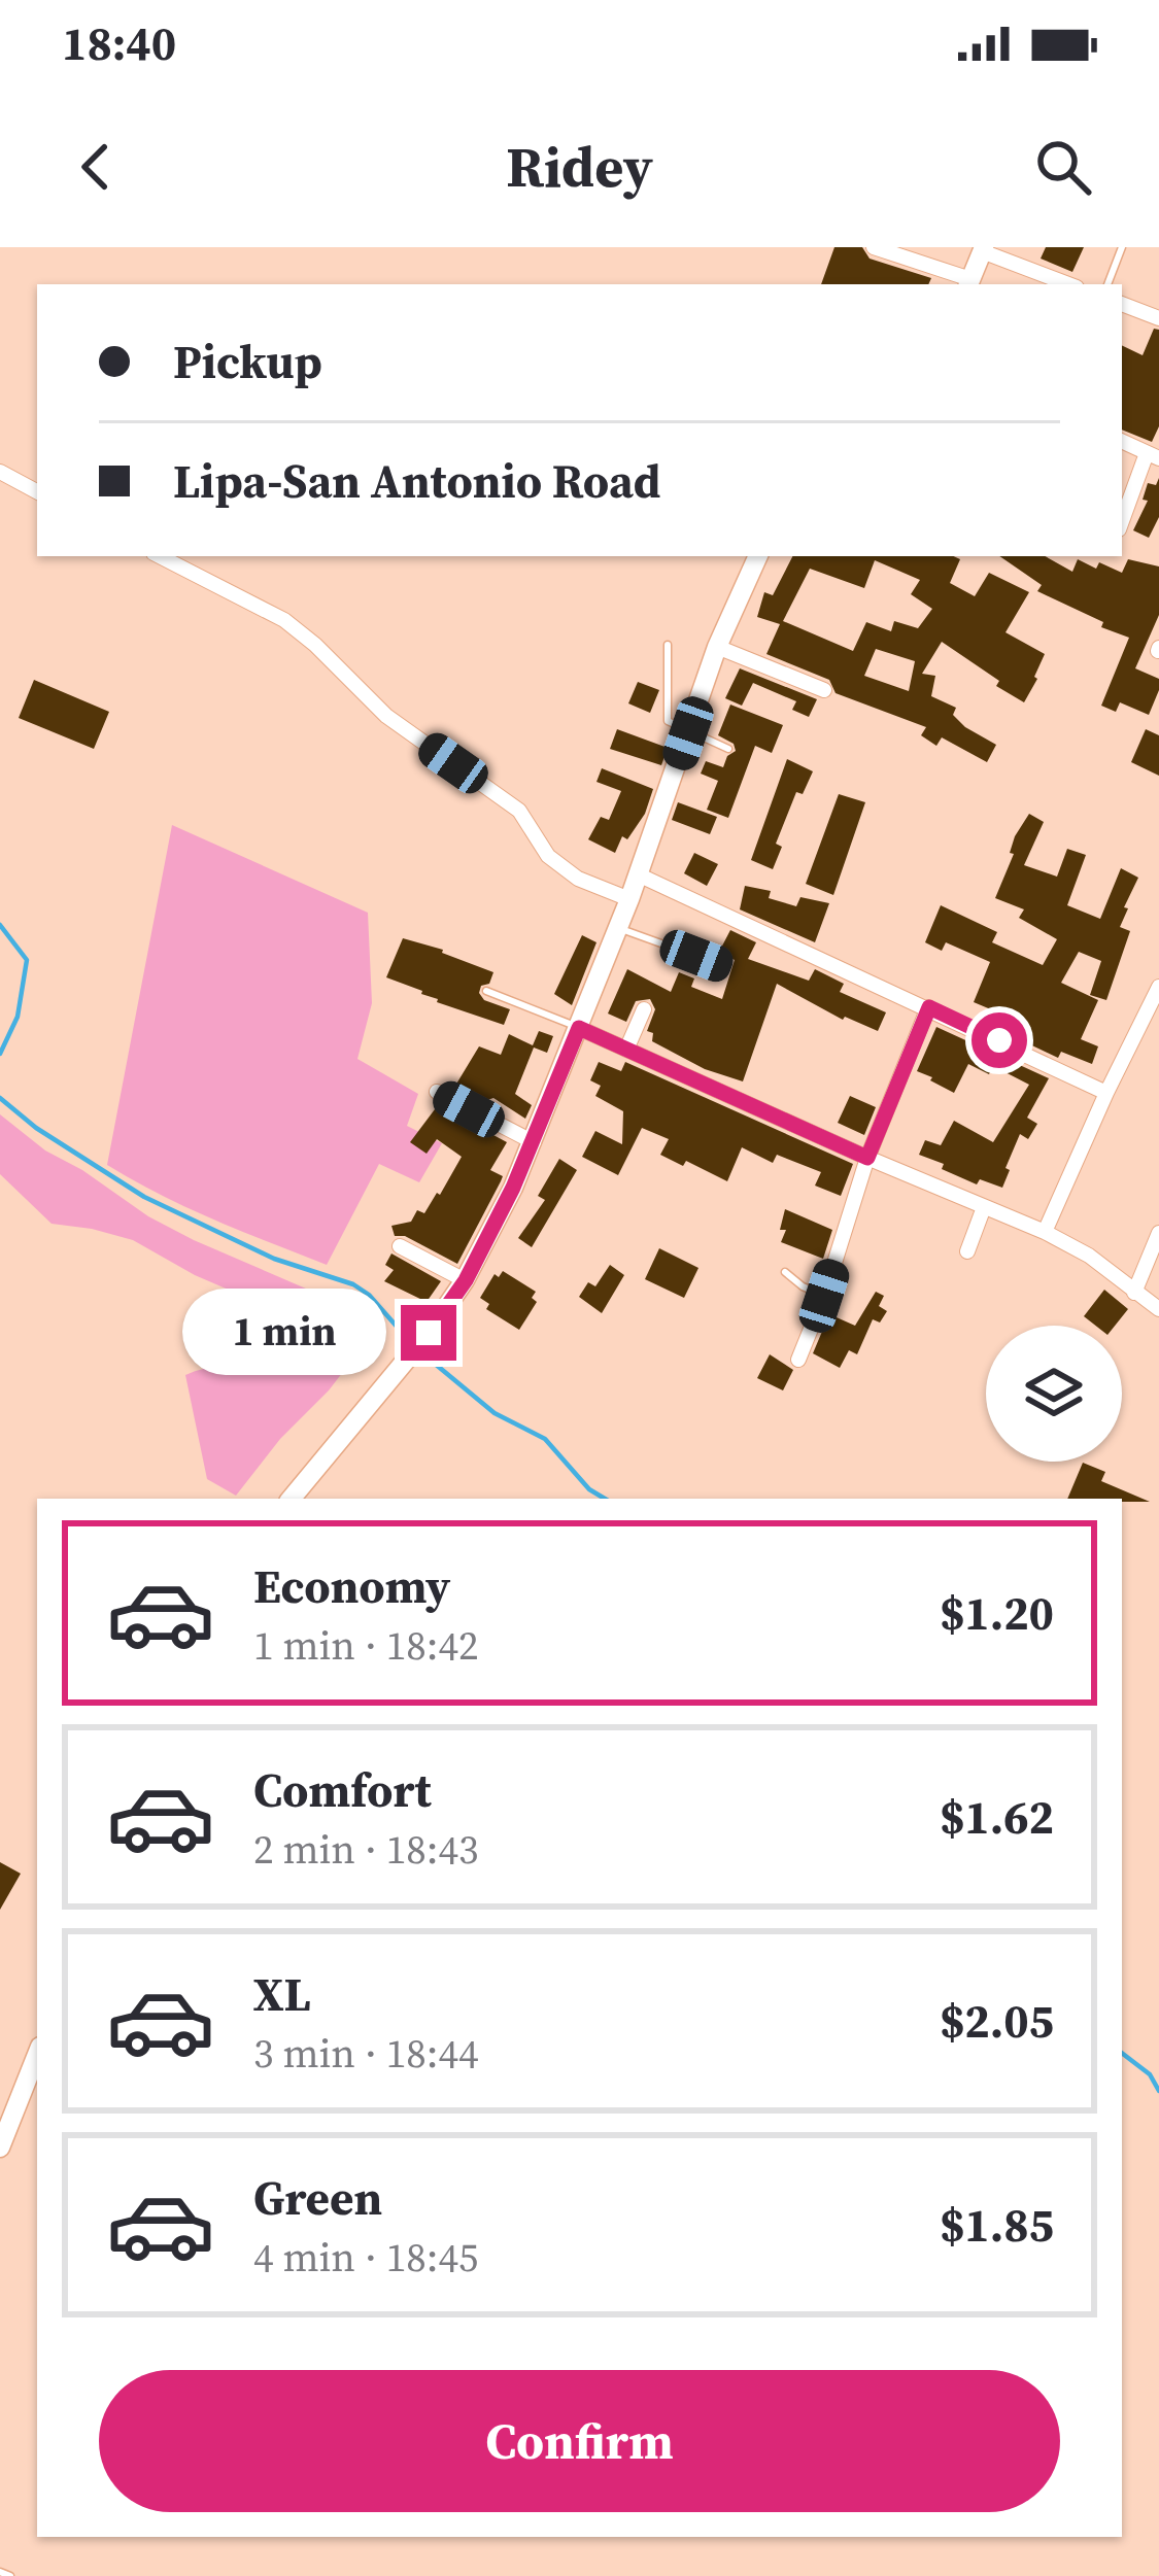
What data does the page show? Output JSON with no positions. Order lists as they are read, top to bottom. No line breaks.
{"page":{"status":"18:40","header":"Ridey","banner":["Pickup","Lipa-San Antonio Road"],"bubble":"1 min","list":[{"name":"Economy","note":"1 min · 18:42","value":"$1.20"},{"name":"Comfort","note":"2 min · 18:43","value":"$1.62"},{"name":"XL","note":"3 min · 18:44","value":"$2.05"},{"name":"Green","note":"4 min · 18:45","value":"$1.85"}],"buttons":"Confirm"}}
